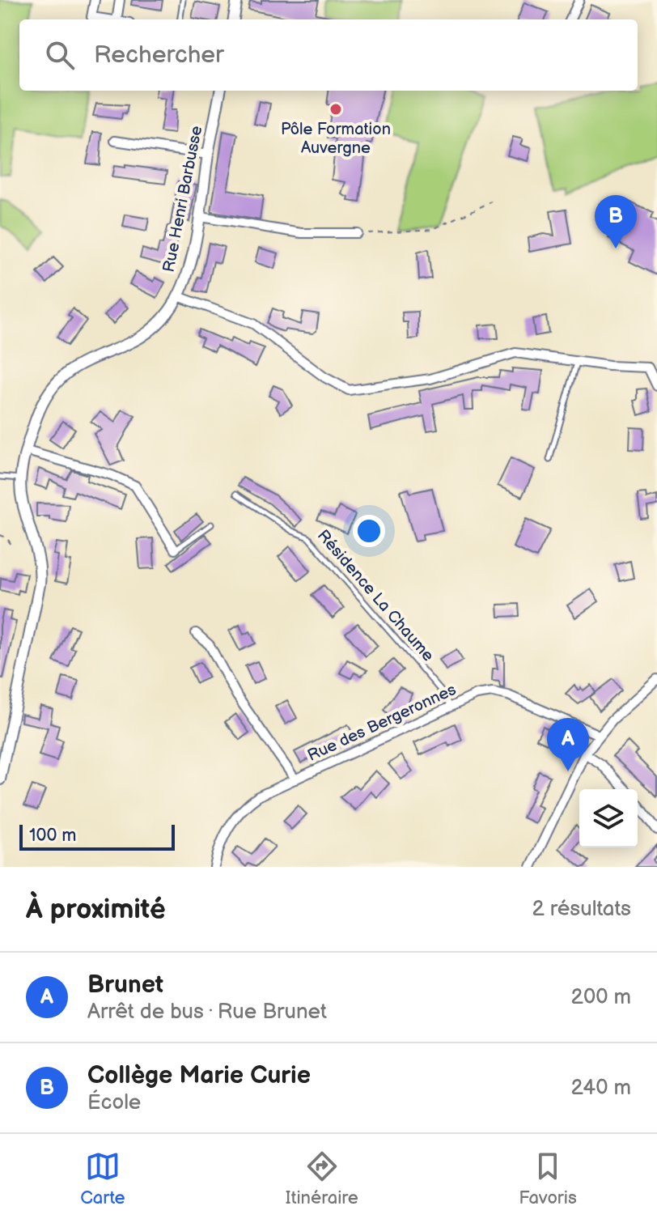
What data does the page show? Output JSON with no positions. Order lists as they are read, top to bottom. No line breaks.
{"streets":{"street":["Rue Henri Barbusse","Rue des Bergeronnes"],"lane":["Résidence La Chaume"]},"crossings":[["Résidence La Chaume","Rue des Bergeronnes"]],"places":["Pôle Formation Auvergne"],"scale_bar":"100 m","page":{"search":"Rechercher","pins":["B","A"],"scale":"100 m","heading":["À proximité","2 résultats"],"list":[{"mark":"A","name":"Brunet","note":"Arrêt de bus · Rue Brunet","value":"200 m"},{"mark":"B","name":"Collège Marie Curie","note":"École","value":"240 m"}],"nav":["Carte","Itinéraire","Favoris"]}}
